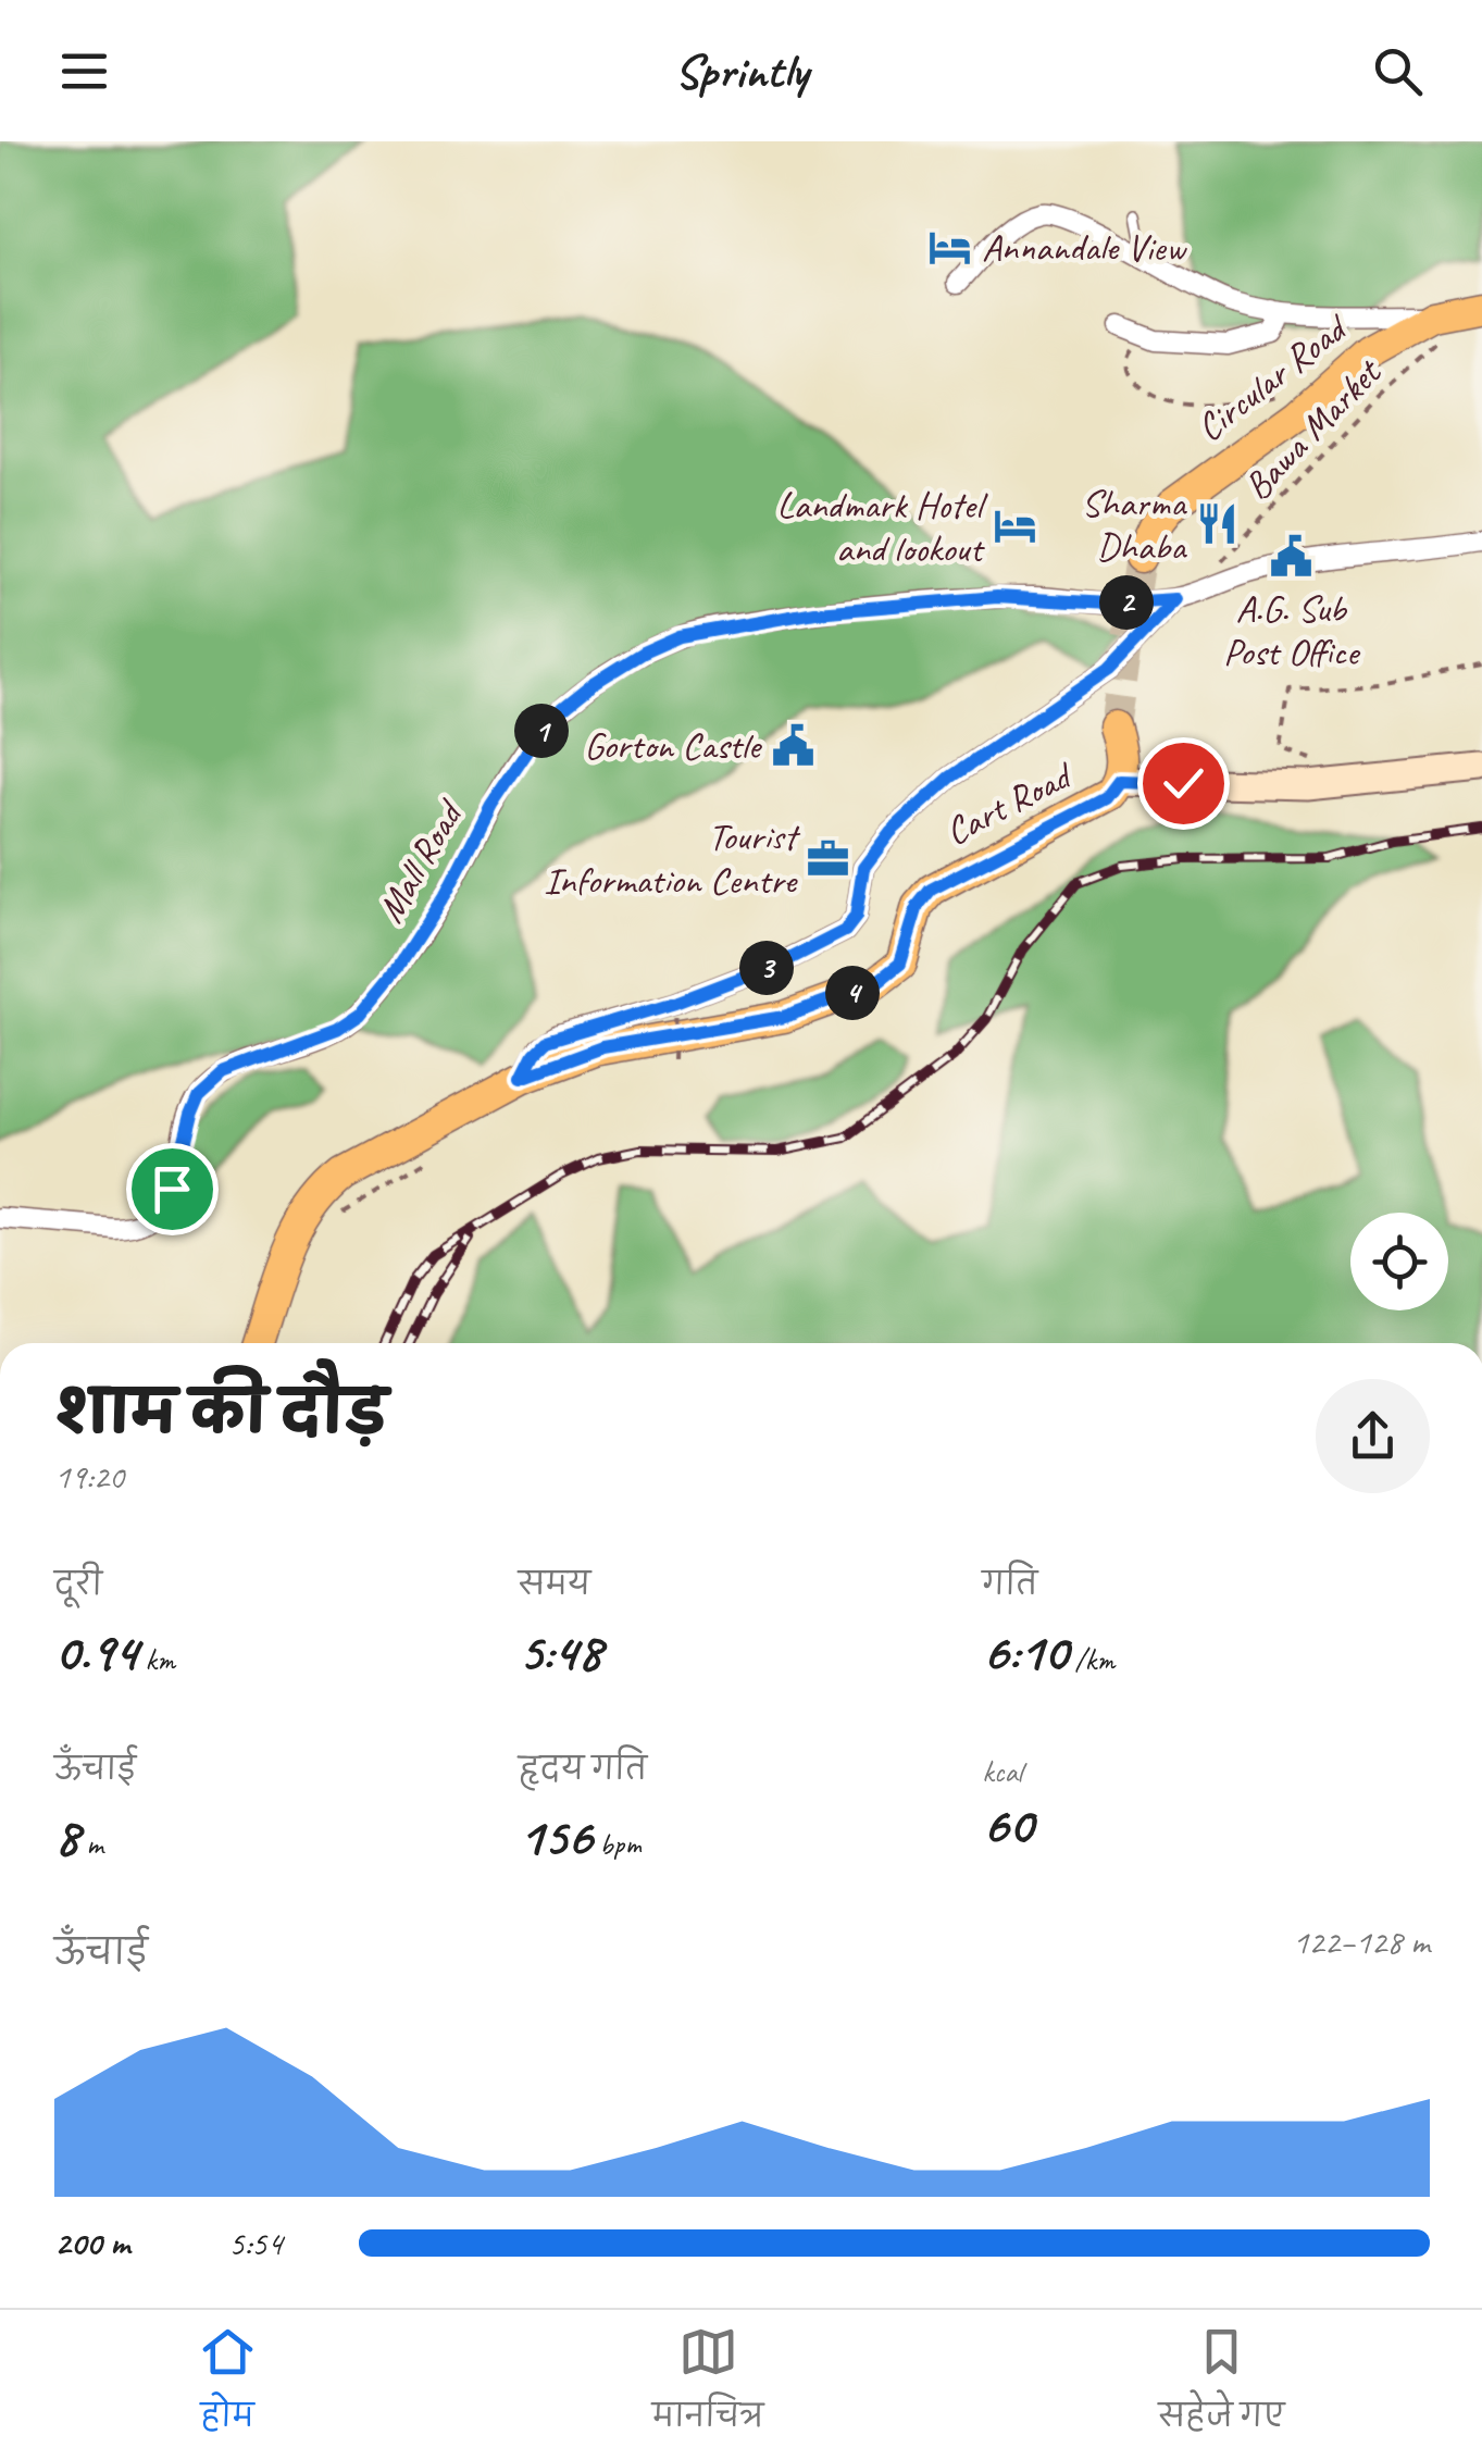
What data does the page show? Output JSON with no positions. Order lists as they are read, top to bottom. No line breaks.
{"streets":{"main road":["Circular Road","Cart Road"],"street":["Mall Road"],"path":["Bawa Market"]},"crossings":[["Circular Road","Bawa Market"]],"places":{"hotel":["Annandale View","Landmark Hotel and lookout"],"restaurant":["Sharma Dhaba"],"public building":["A.G. Sub Post Office","Gorton Castle"],"office":["Tourist Information Centre"]},"page":{"header":"Sprintly","pins":["2","1","3","4"],"heading":["शाम की दौड़","19:20"],"stats":[["दूरी","0.94 km"],["समय","5:48"],["गति","6:10 /km"],["ऊँचाई","8 m"],["हृदय गति","156 bpm"],["kcal","60"]],"chart":["ऊँचाई","122–128 m"],"list":[{"name":"200 m","note":"5:54"}],"tabs":["होम","मानचित्र","सहेजे गए"]}}
